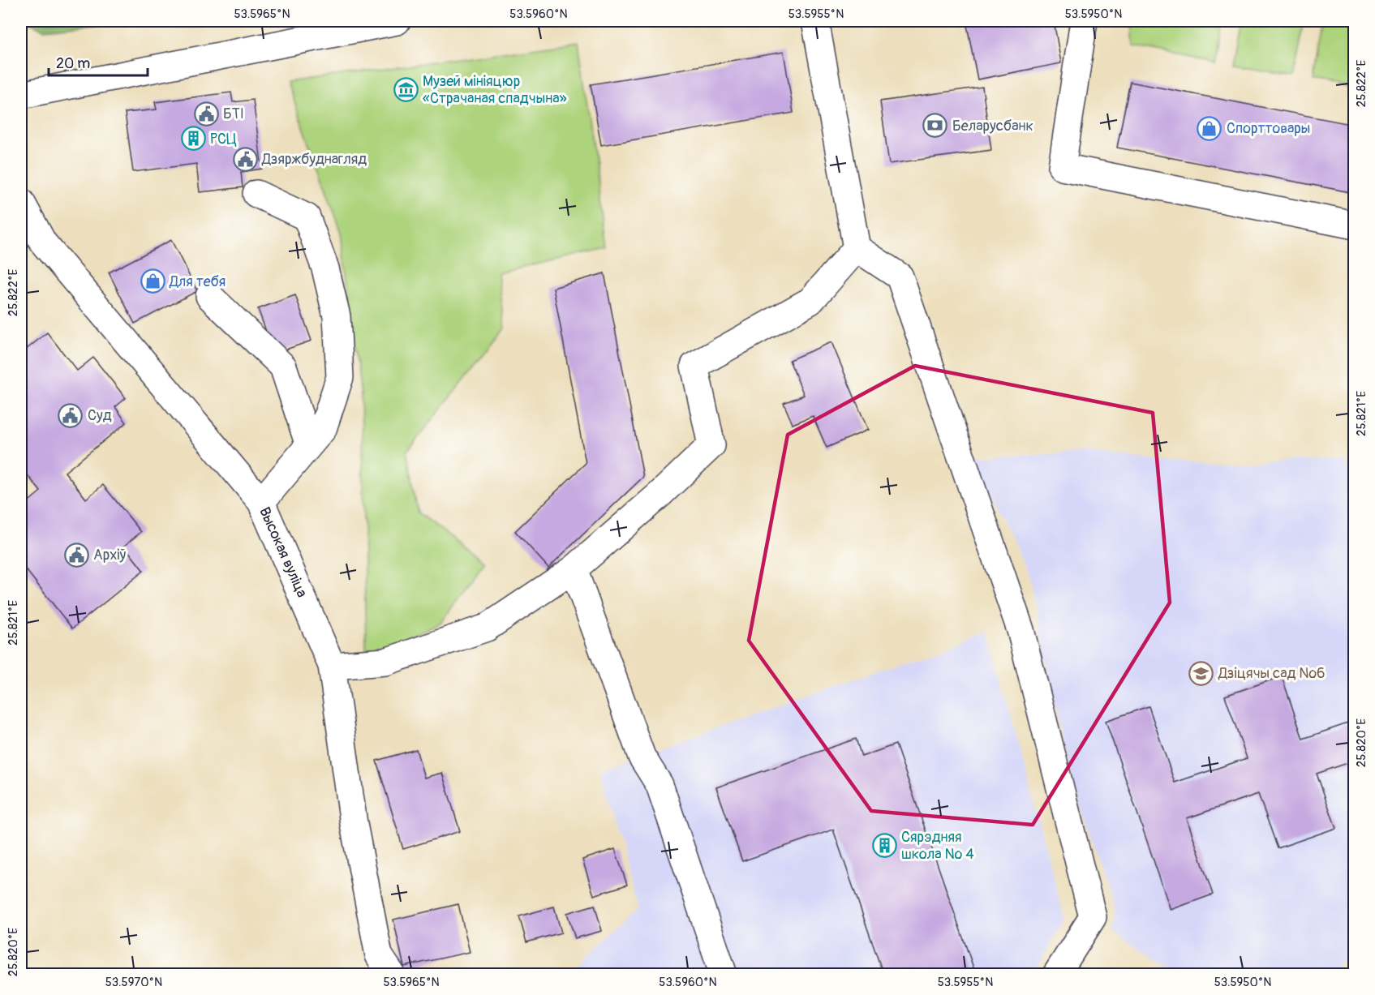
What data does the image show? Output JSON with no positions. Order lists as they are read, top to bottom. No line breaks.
{"streets":{"street":["Высокая вуліца"]},"places":{"museum":["Музей мініяцюр «Страчаная спадчына»"],"public building":["БТІ","Дзяржбуднагляд","Суд","Архіў"],"bank":["Беларусбанк"],"shop":["Спорттовары","Для тебя"],"building":["РСЦ","Сярэдняя школа № 4"],"school or university":["Дзіцячы сад №6"]},"scale_bar":"20 m","coordinates":["53.5965°N","53.5960°N","53.5955°N","53.5950°N","25.822°E","25.821°E","25.820°E","53.5970°N"]}
